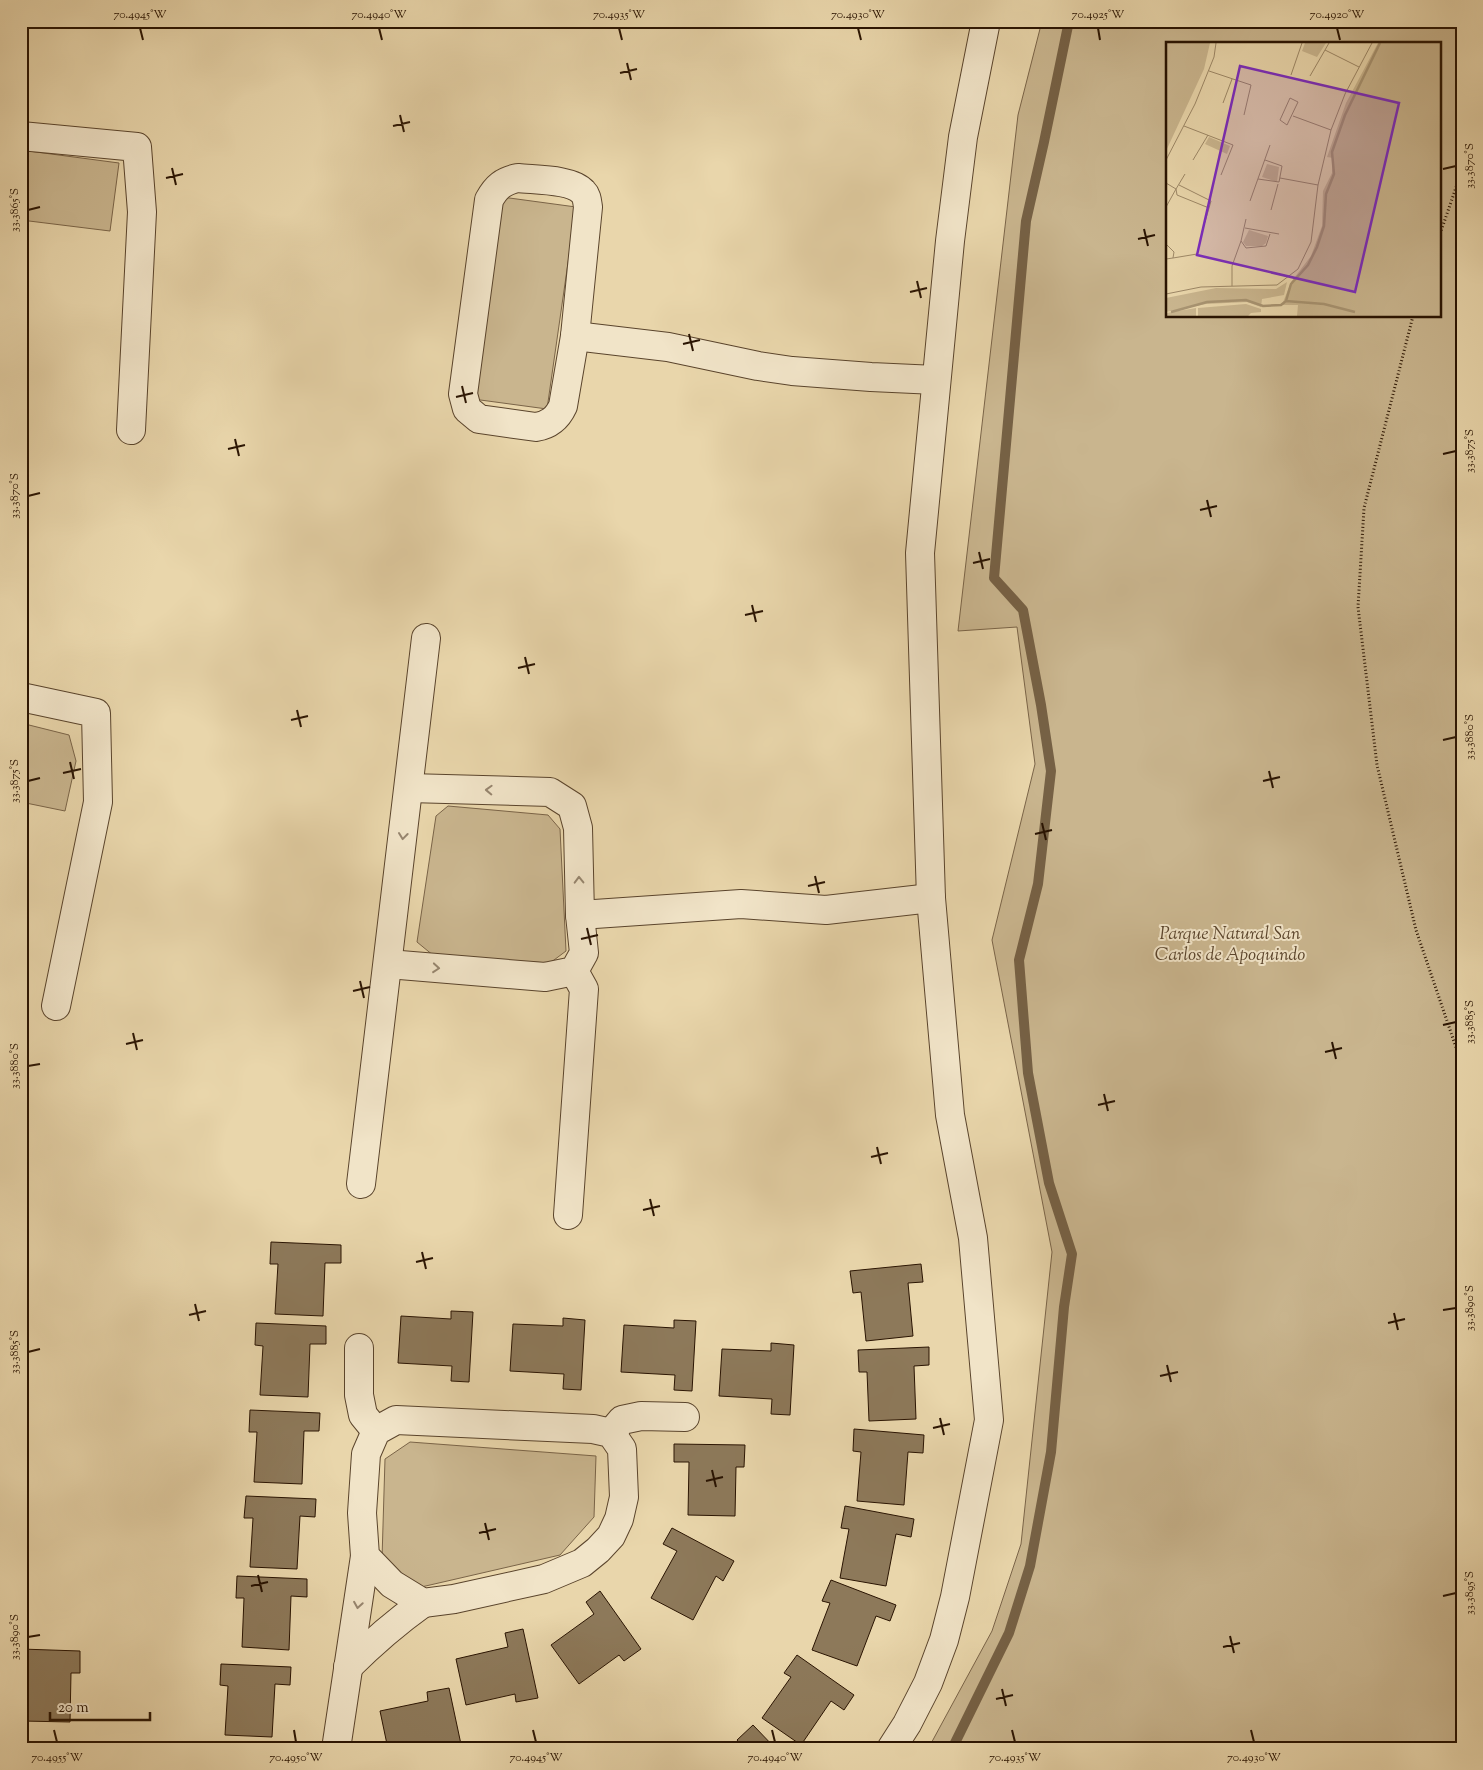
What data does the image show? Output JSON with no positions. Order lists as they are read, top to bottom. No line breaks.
{"parks":["Parque Natural San Carlos de Apoquindo"],"scale_bar":"20 m","coordinates":["70.4945°W","70.4940°W","70.4935°W","70.4930°W","70.4925°W","70.4920°W","33.3870°S","33.3865°S","33.3875°S","33.3880°S","33.3885°S","33.3890°S","33.3895°S","70.4955°W","70.4950°W"]}
